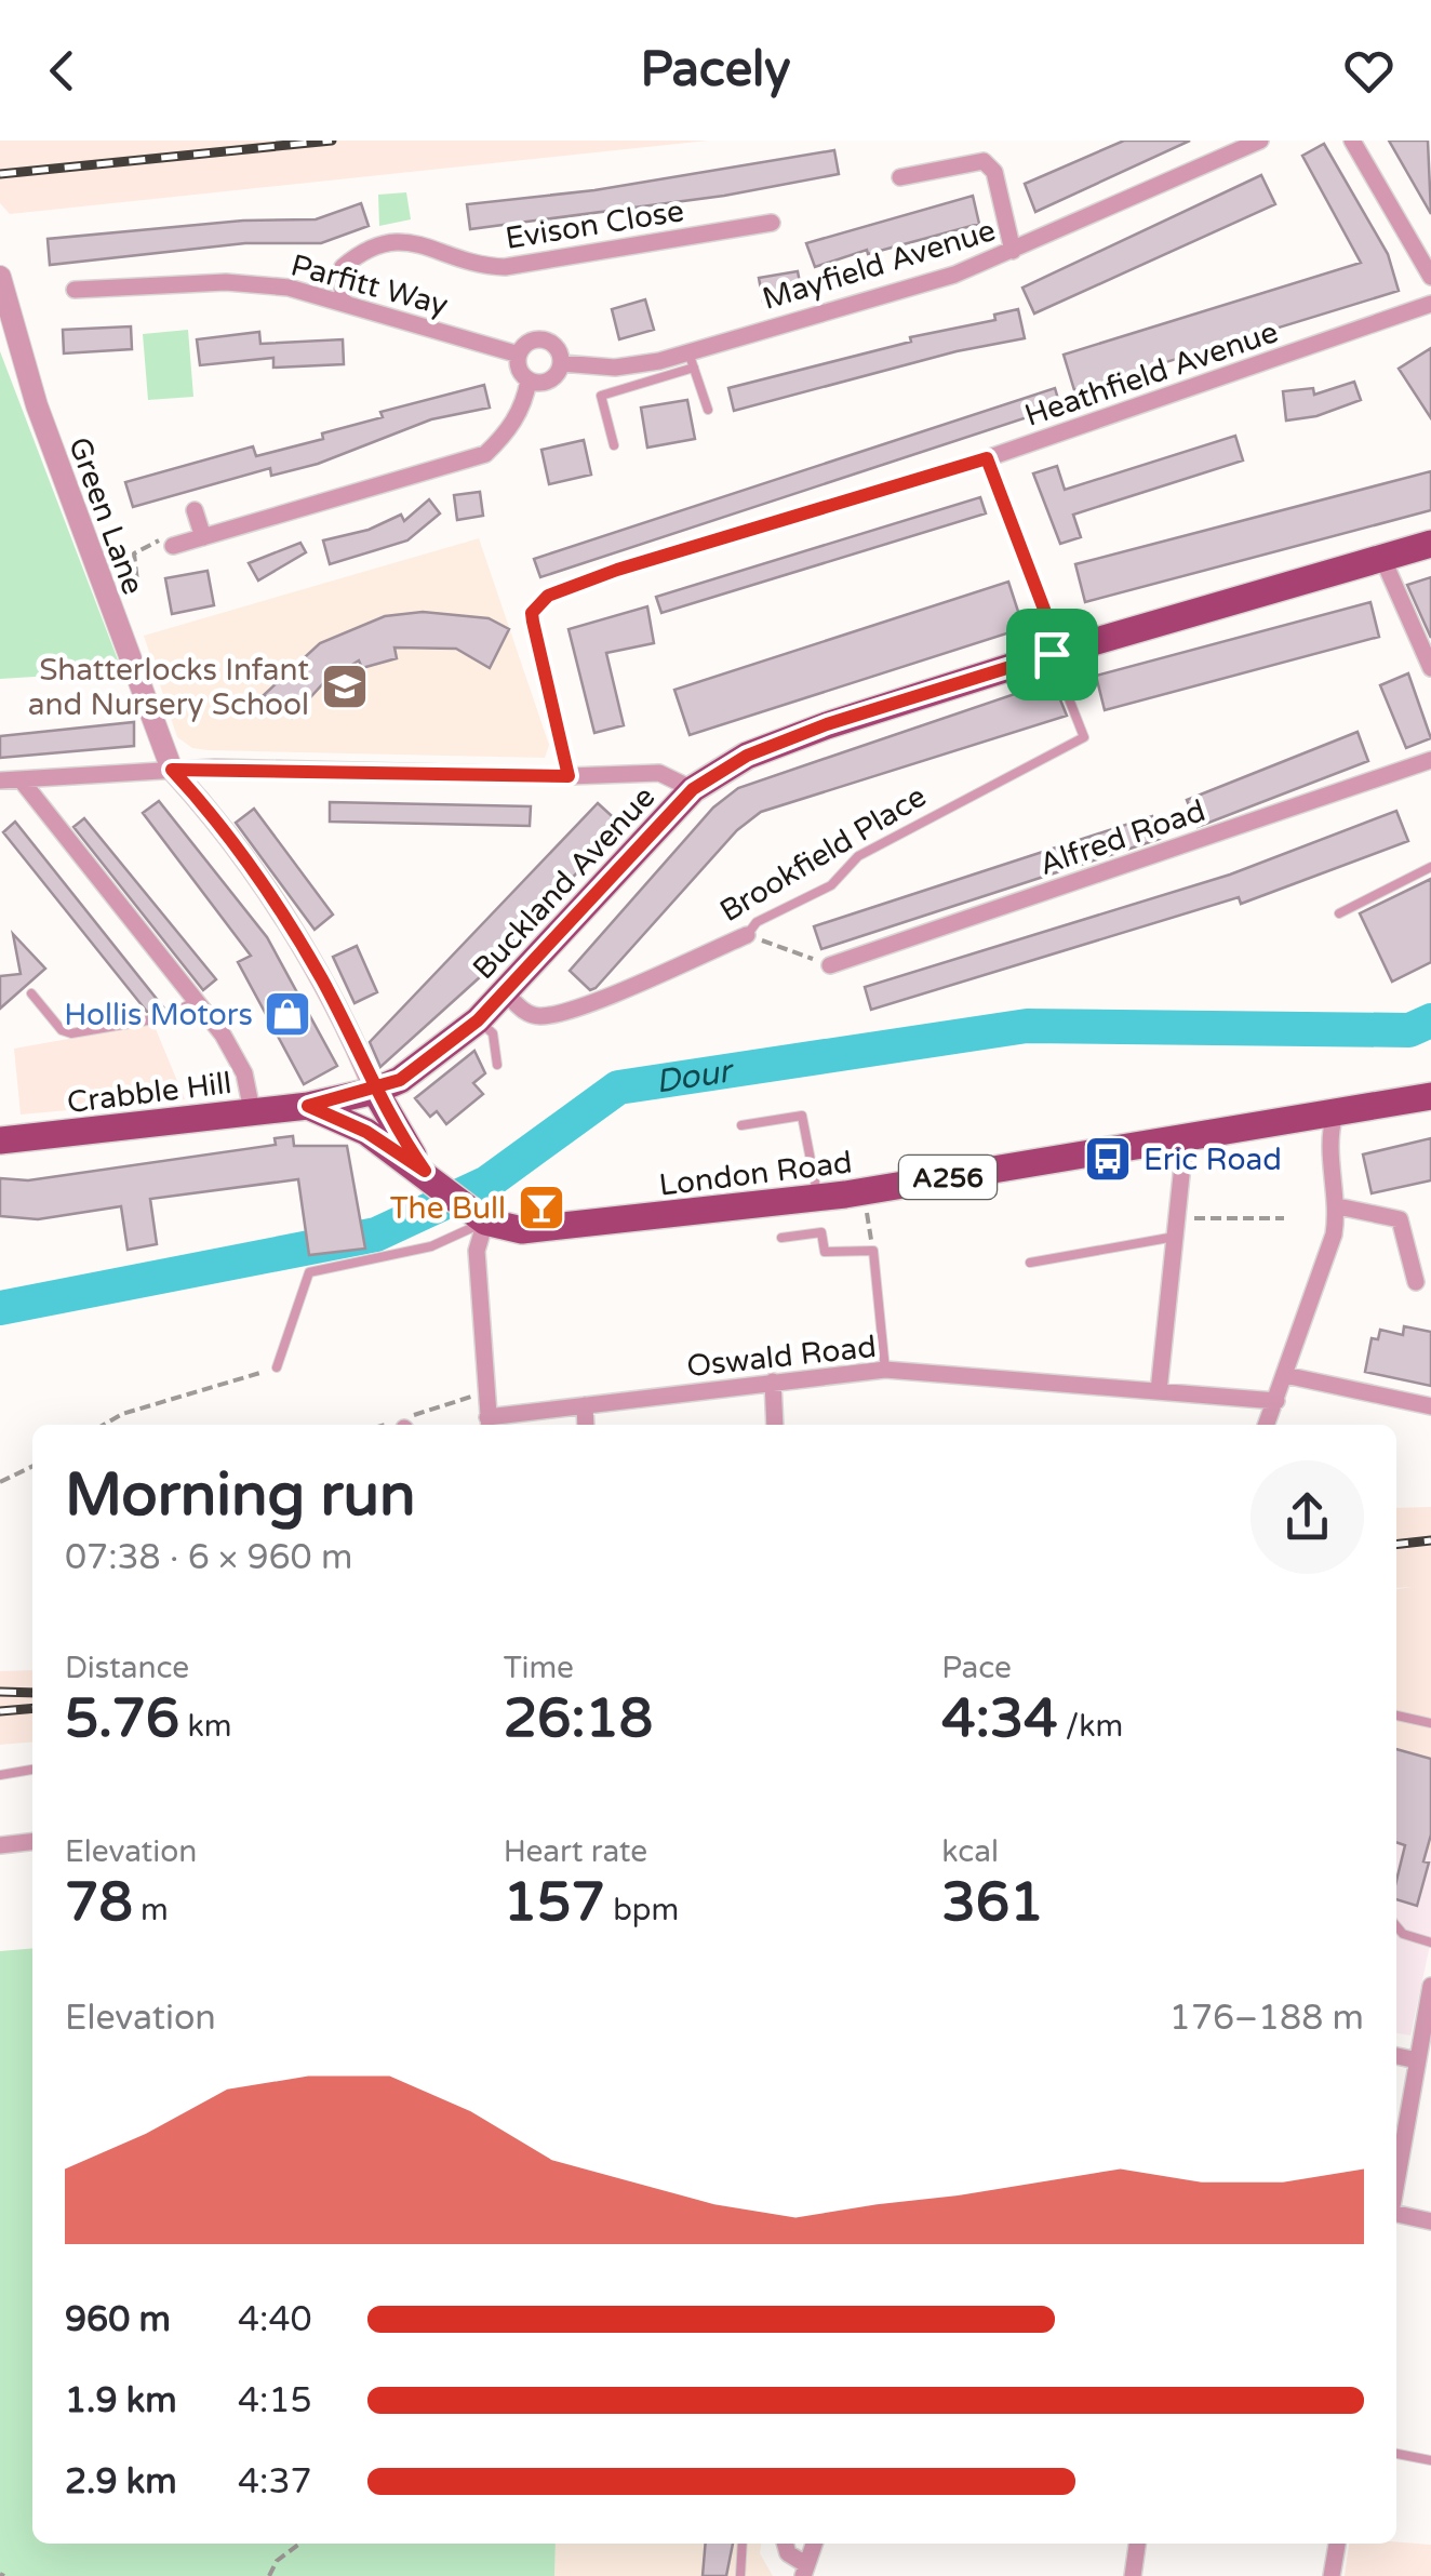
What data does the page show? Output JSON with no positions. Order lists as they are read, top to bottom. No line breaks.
{"streets":{"main road":["Buckland Avenue","Crabble Hill","London Road","A256"],"street":["Evison Close","Mayfield Avenue","Parfitt Way","Heathfield Avenue","Green Lane","Alfred Road","Brookfield Place","Oswald Road"]},"crossings":[["Evison Close","Parfitt Way"],["Mayfield Avenue","Parfitt Way"],["Brookfield Place","Buckland Avenue"],["Buckland Avenue","Crabble Hill"]],"water":["Dour"],"places":{"school or university":["Shatterlocks Infant and Nursery School"],"shop":["Hollis Motors"],"bus stop":["Eric Road"],"bar":["The Bull"]},"page":{"header":"Pacely","heading":["Morning run","07:38 · 6 × 960 m"],"stats":[["Distance","5.76 km"],["Time","26:18"],["Pace","4:34 /km"],["Elevation","78 m"],["Heart rate","157 bpm"],["kcal","361"]],"chart":["Elevation","176–188 m"],"list":[{"name":"960 m","note":"4:40"},{"name":"1.9 km","note":"4:15"},{"name":"2.9 km","note":"4:37"}]}}
